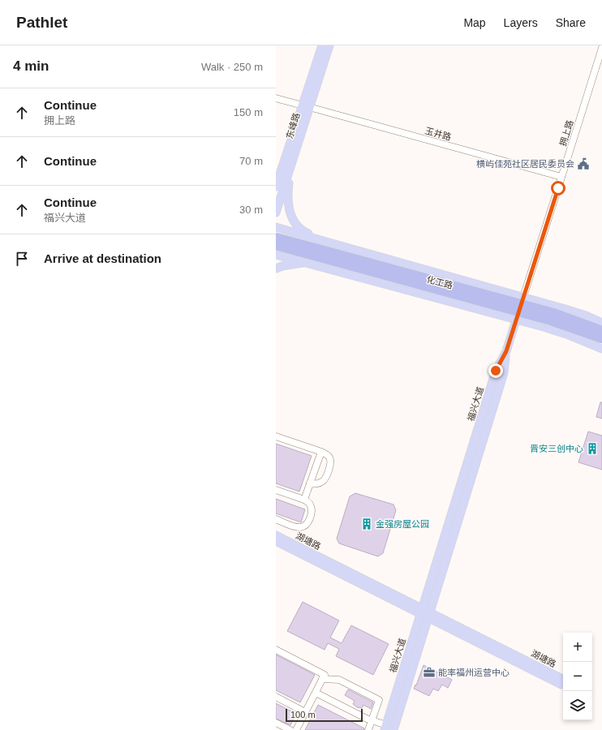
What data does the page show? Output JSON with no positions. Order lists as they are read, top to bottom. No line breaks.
{"streets":{"highway":["化工路"],"main road":["东峰路","福兴大道","湖塘路"],"street":["拥上路","玉井路"]},"crossings":[["东峰路","玉井路"],["拥上路","玉井路"],["拥上路","福兴大道"],["福兴大道","湖塘路"]],"places":{"public building":["横屿佳苑社区居民委员会"],"building":["晋安三创中心","金强房屋公园"],"office":["能率福州运营中心"]},"scale_bar":"100 m","page":{"header":"Pathlet","nav":["Map","Layers","Share"],"heading":["4 min","Walk · 250 m"],"list":[["Continue","拥上路","150 m"],["Continue","70 m"],["Continue","福兴大道","30 m"],"Arrive at destination"],"map_buttons":["+","−"],"scale":"100 m"}}
